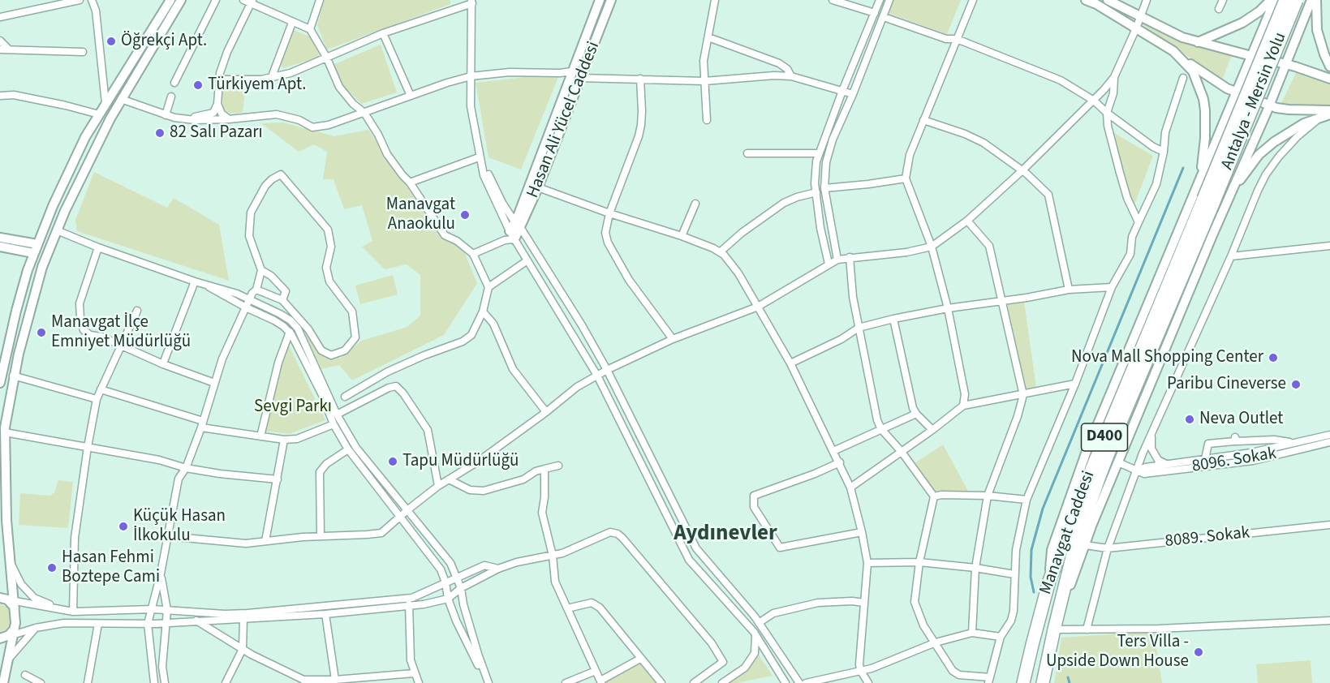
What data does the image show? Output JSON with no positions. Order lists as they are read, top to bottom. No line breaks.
{"streets":{"highway":["Antalya - Mersin Yolu","D400","Manavgat Caddesi"],"main road":["Hasan Ali Yücel Caddesi"],"street":["8096. Sokak","8089. Sokak"]},"crossings":[["Antalya - Mersin Yolu","Manavgat Caddesi"]],"districts":["Aydınevler"],"parks":["Sevgi Parkı"],"places":["Öğrekçi Apt.","Türkiyem Apt.","82 Salı Pazarı","Manavgat Anaokulu","Manavgat İlçe Emniyet Müdürlüğü","Nova Mall Shopping Center","Paribu Cineverse","Neva Outlet","Tapu Müdürlüğü","Küçük Hasan İlkokulu","Hasan Fehmi Boztepe Cami","Ters Villa - Upside Down House"]}
